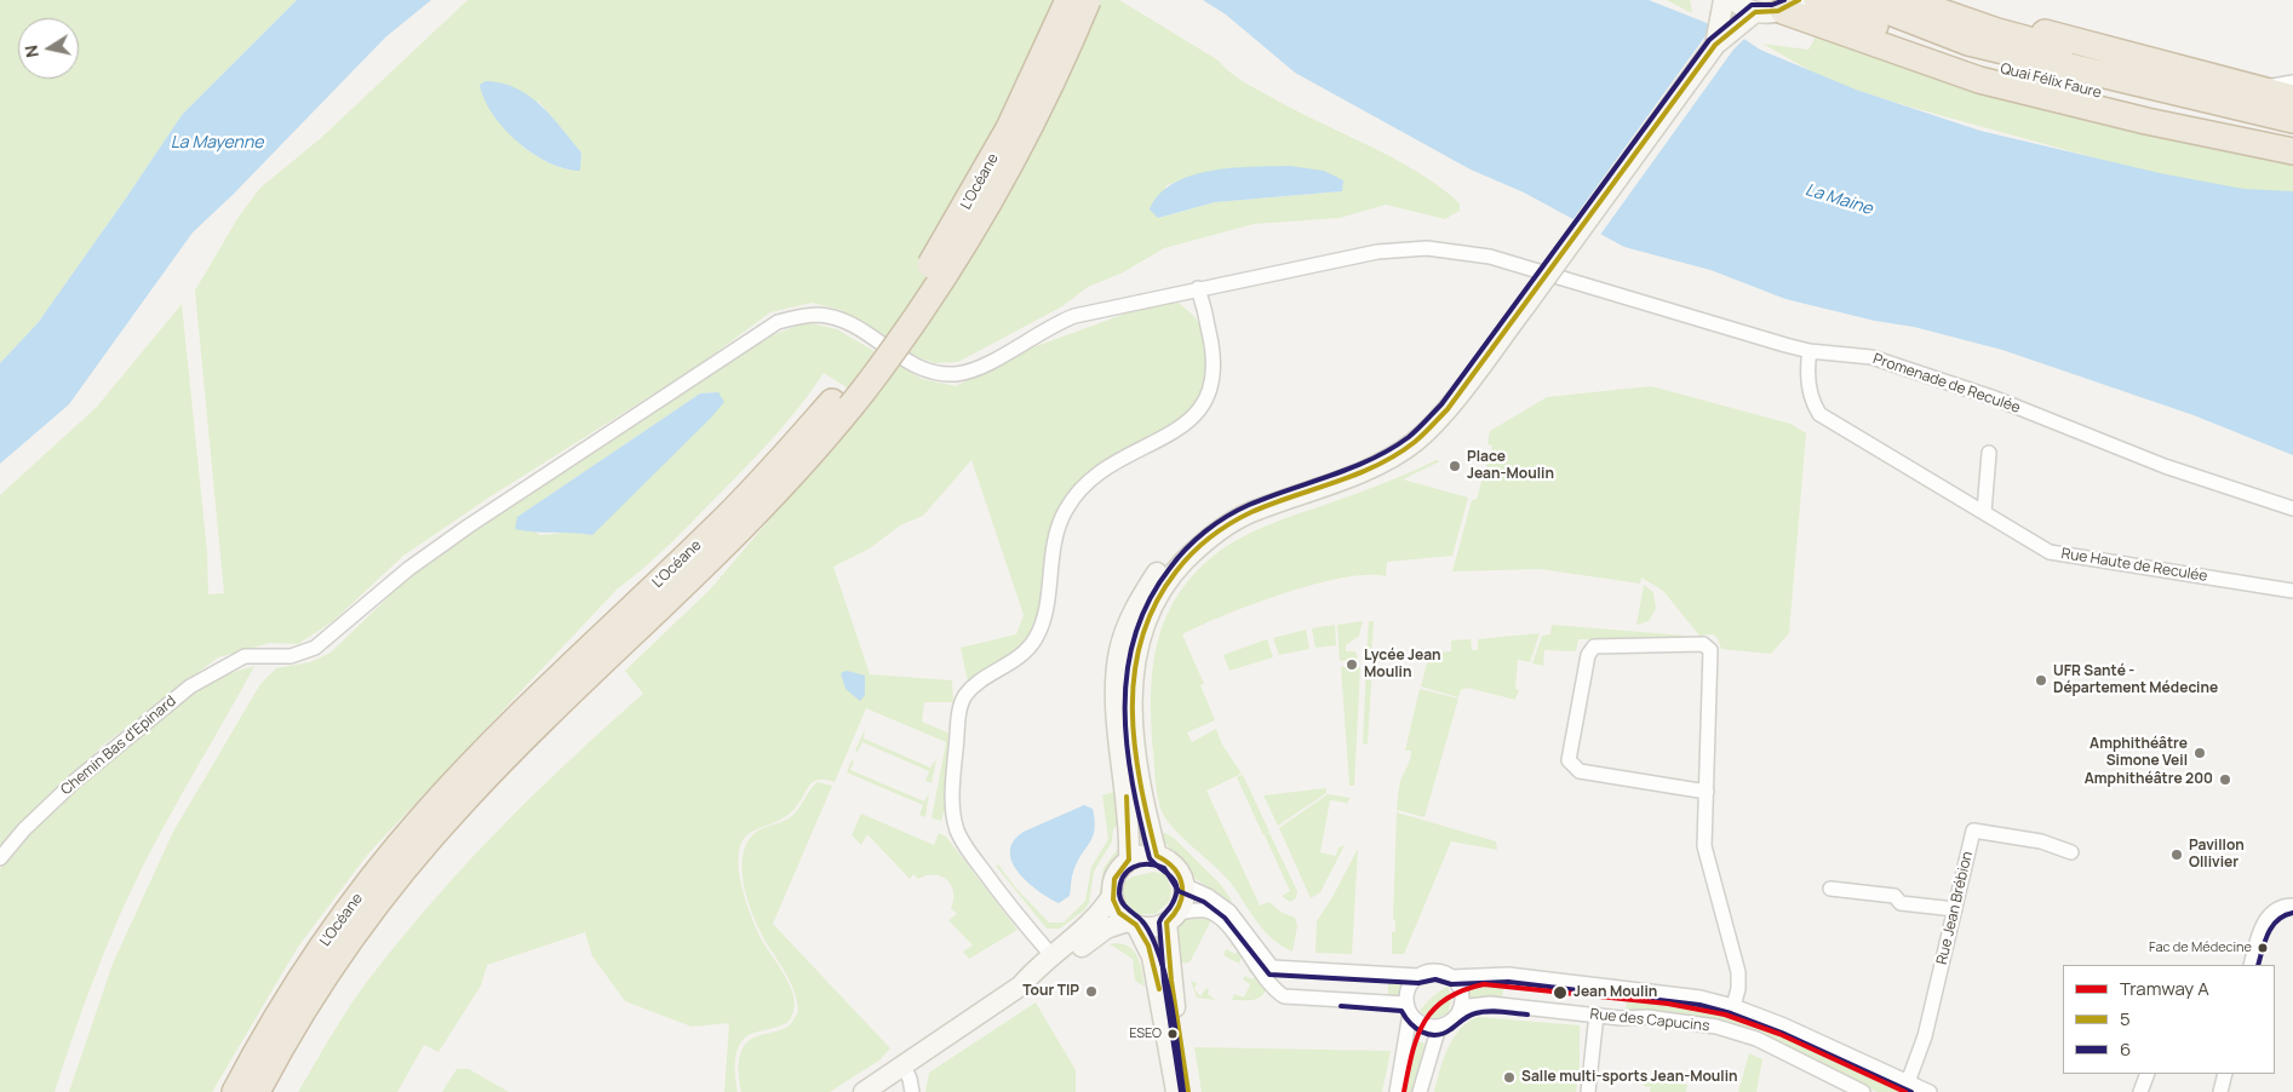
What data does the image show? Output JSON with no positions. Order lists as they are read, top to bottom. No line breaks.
{"streets":{"highway":["Quai Félix Faure","L’Océane"],"street":["Promenade de Reculée","Rue Haute de Reculée","Chemin Bas d'Epinard","Rue Jean Brébion","Rue des Capucins"]},"crossings":[["Promenade de Reculée","Rue Haute de Reculée"],["Promenade de Reculée","Chemin Bas d'Epinard"],["Rue Jean Brébion","Rue des Capucins"]],"water":["La Mayenne","La Maine"],"places":["Place Jean-Moulin","Lycée Jean Moulin","UFR Santé - Département Médecine","Amphithéâtre Simone Veil","Amphithéâtre 200","Pavillon Ollivier","Fac de Médecine","Tour TIP","Jean Moulin","ESEO","Salle multi-sports Jean-Moulin"],"lines":["transit line 5","transit line 6","tram line A"],"legend":["Tramway A","5","6"],"north":"left"}
